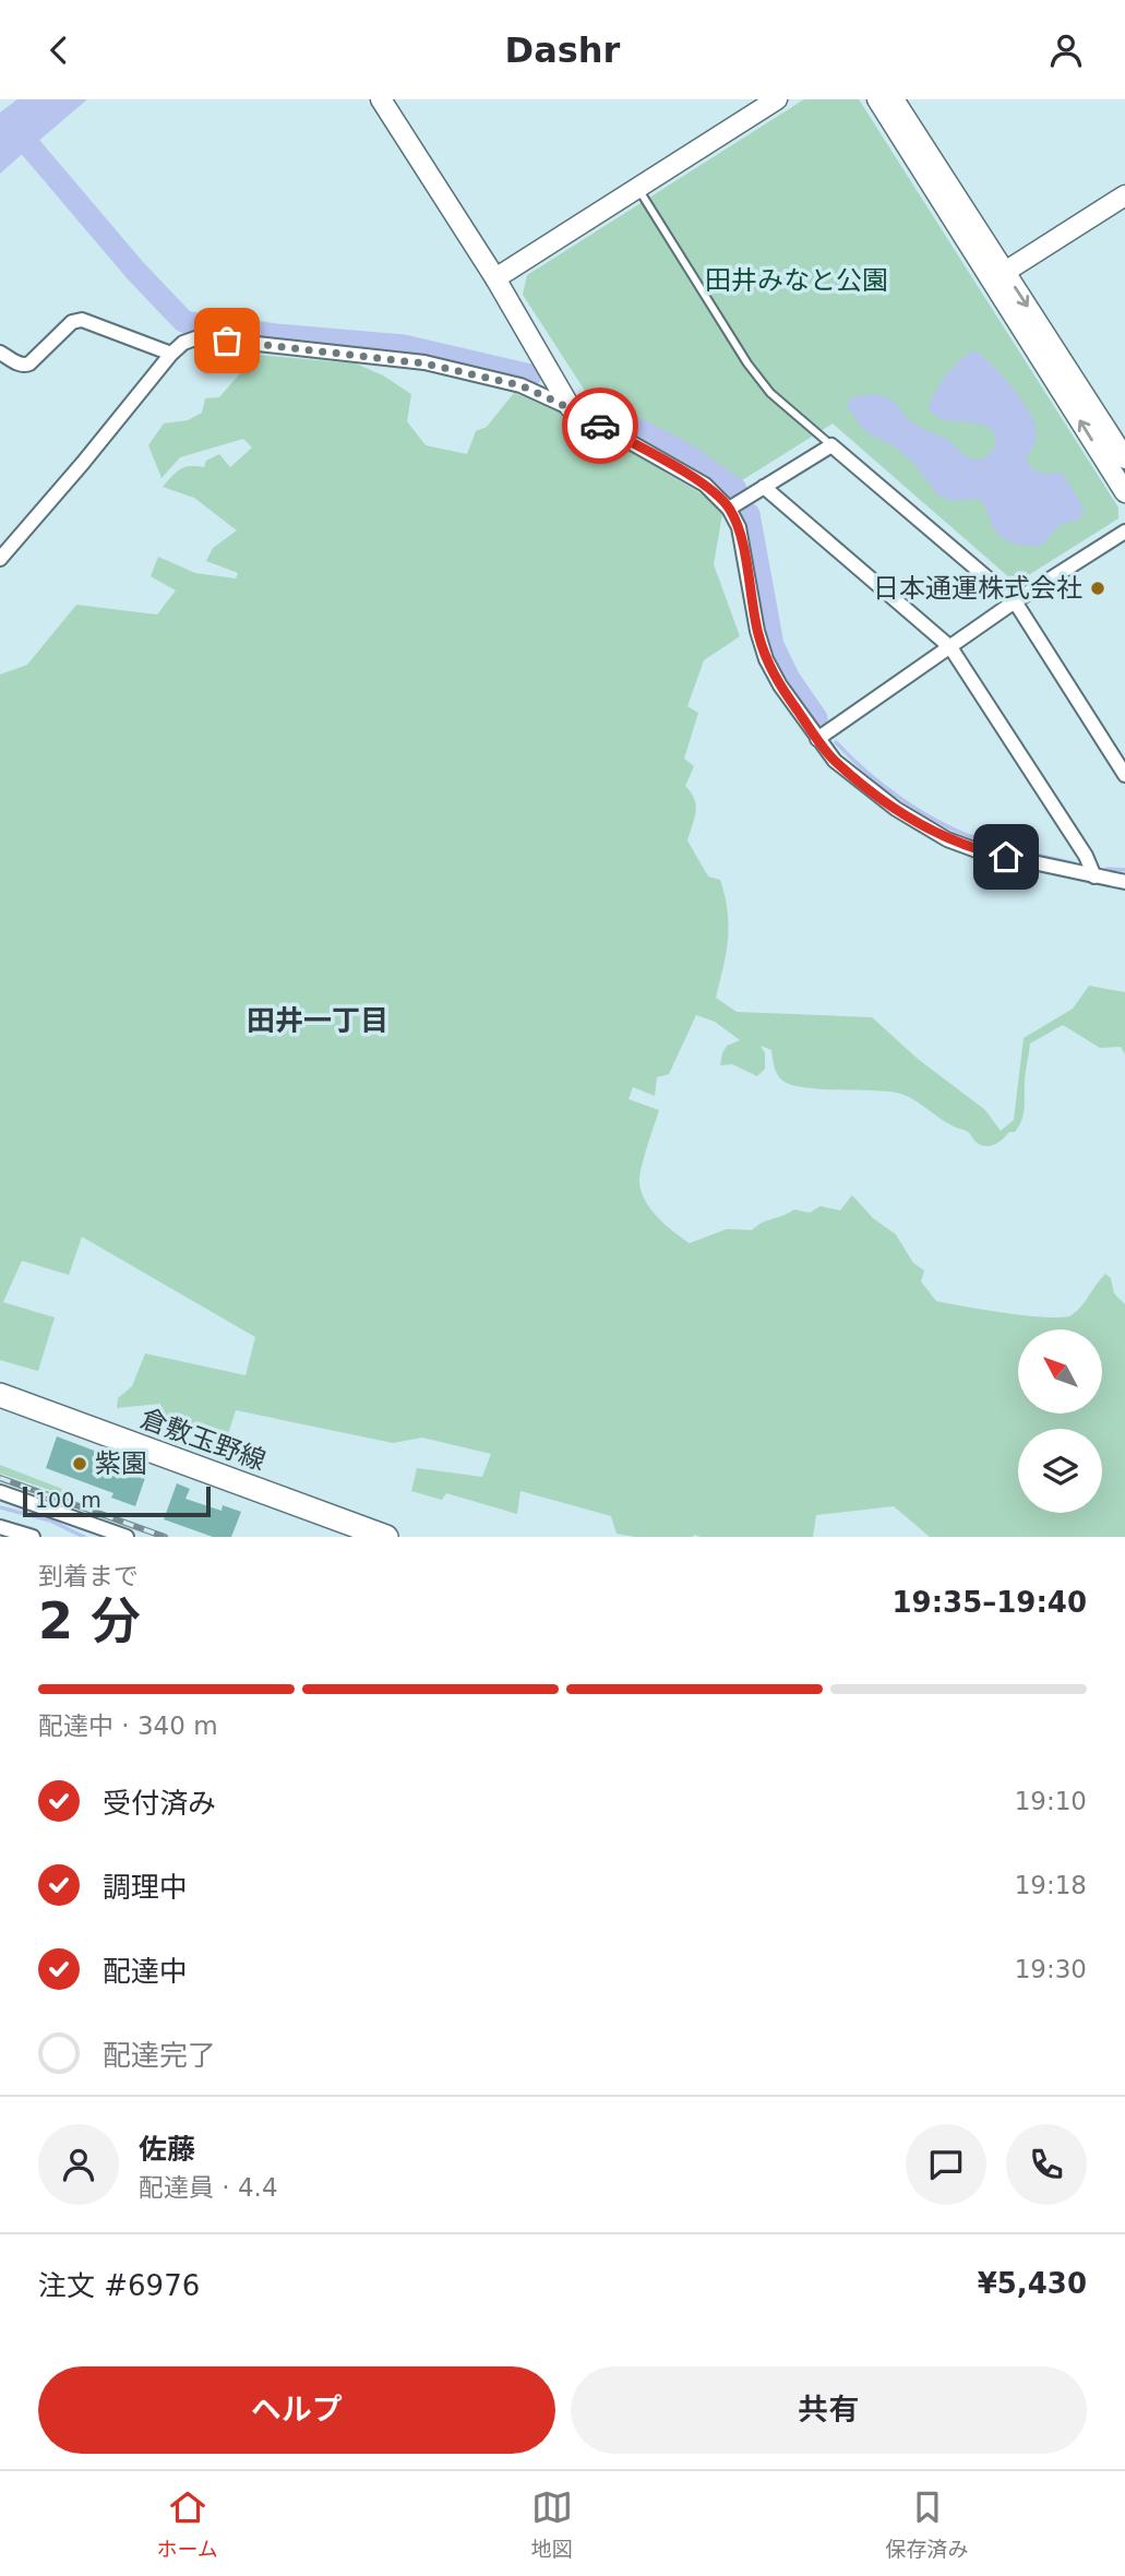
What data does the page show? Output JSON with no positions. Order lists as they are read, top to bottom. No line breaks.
{"streets":{"main road":["倉敷玉野線"]},"districts":["田井一丁目"],"parks":["田井みなと公園"],"places":["日本通運株式会社","紫園"],"scale_bar":"100 m","north":"top left","page":{"header":"Dashr","scale":"100 m","heading":["2 分","到着まで","19:35–19:40"],"panel":["佐藤","配達員 · 4.4","注文 #6976","¥5,430"],"bar":"配達中 · 340 m","list":[["受付済み","19:10"],["調理中","19:18"],["配達中","19:30"],"配達完了"],"buttons":["ヘルプ","共有"],"tabs":["ホーム","地図","保存済み"]}}
